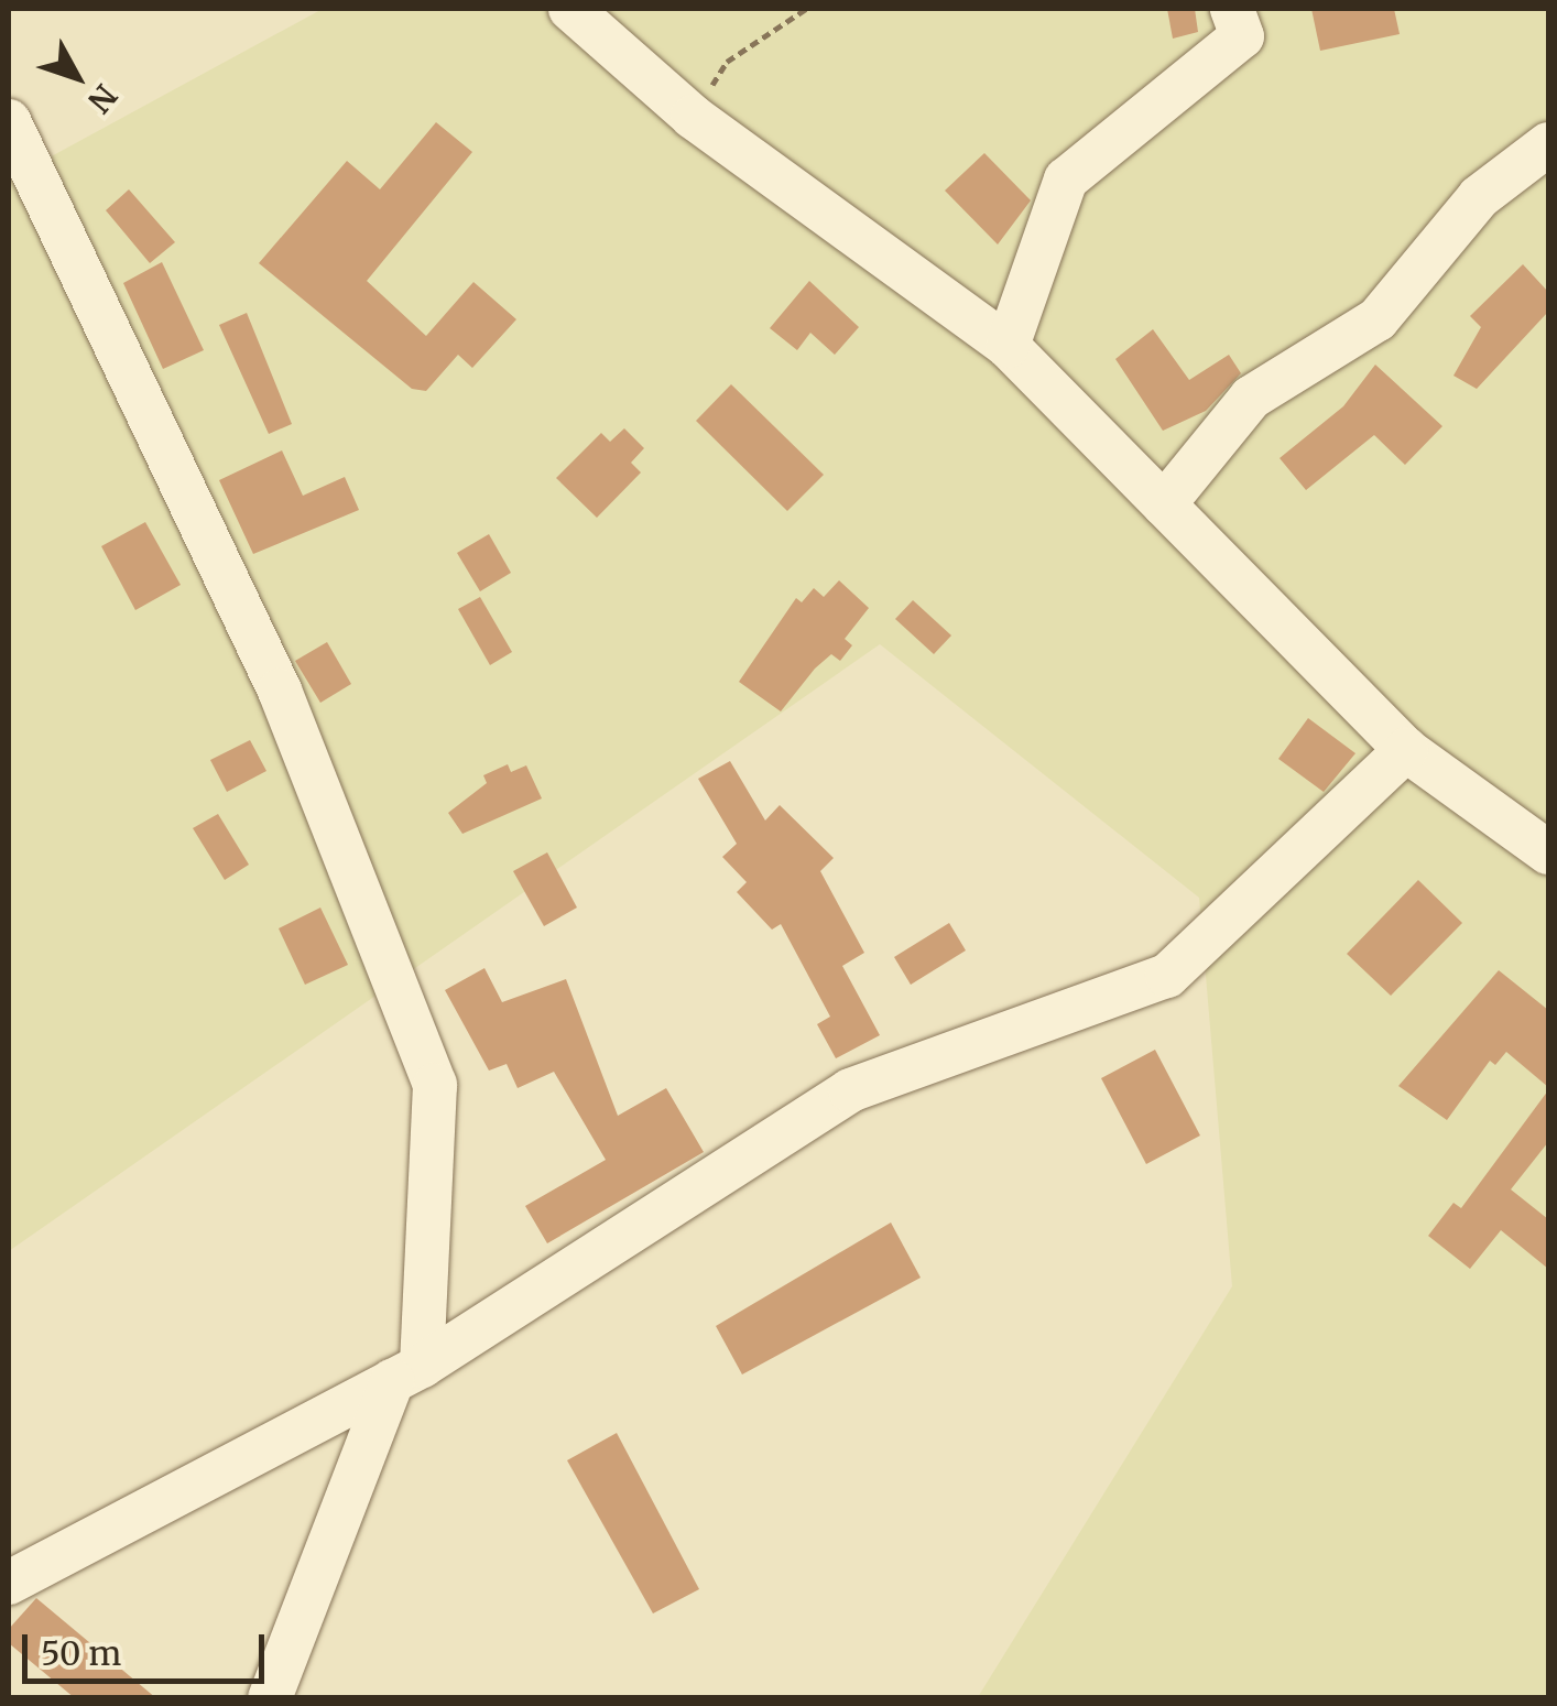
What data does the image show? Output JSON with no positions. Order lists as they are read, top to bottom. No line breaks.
{"scale_bar":"50 m","north":"bottom right"}
